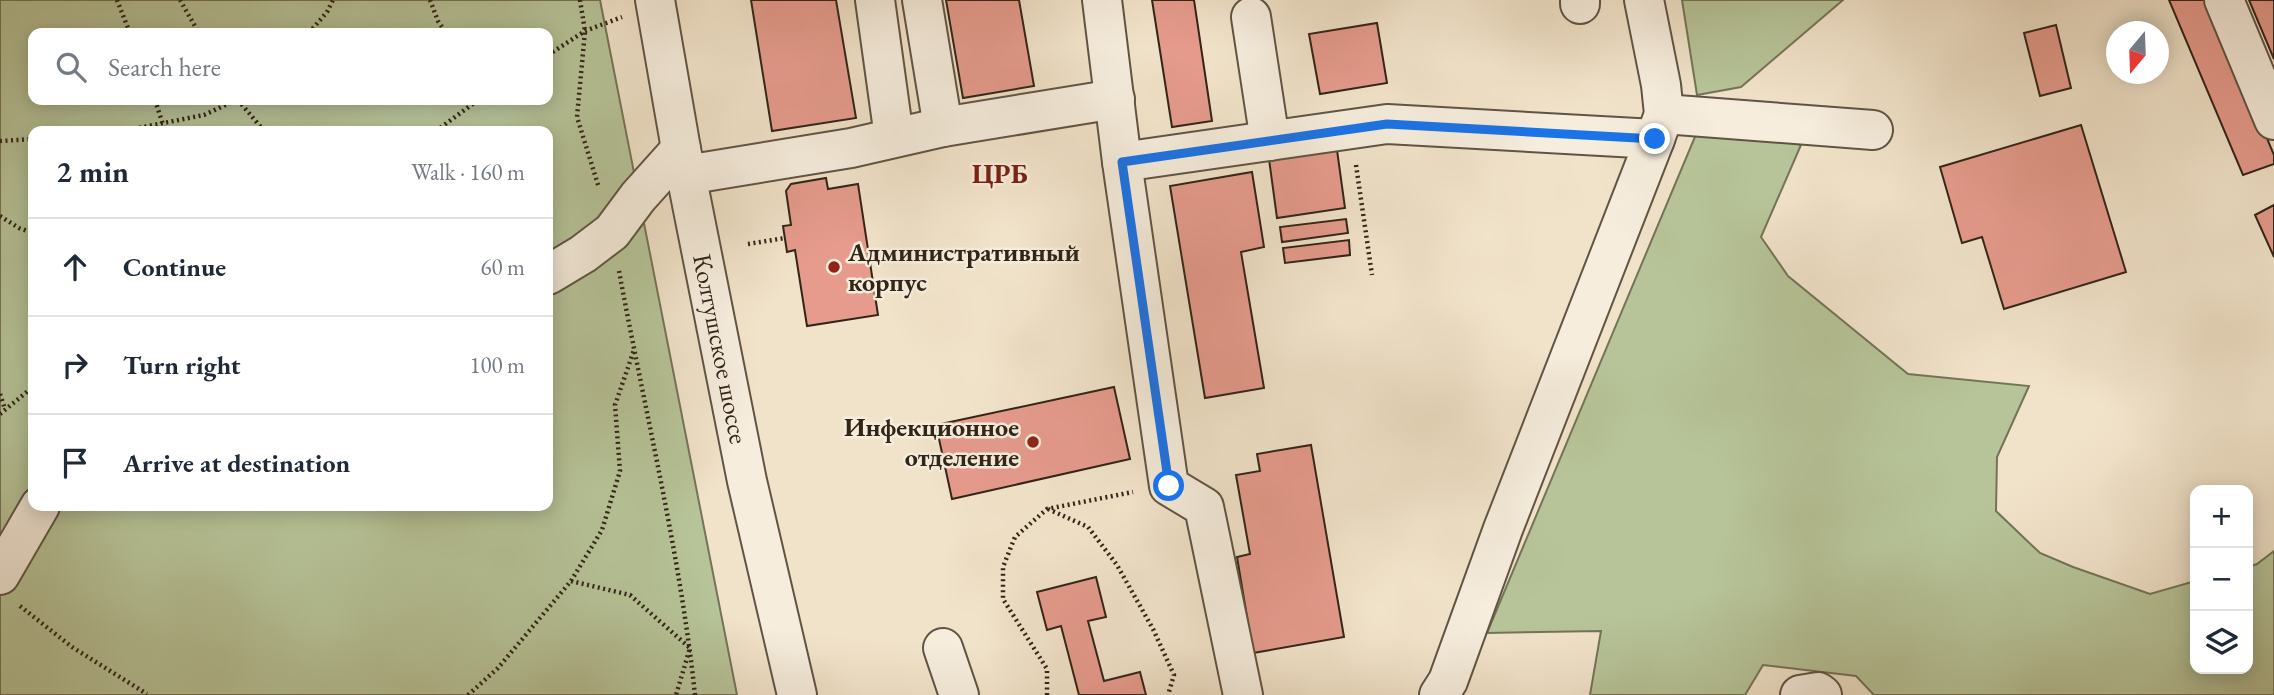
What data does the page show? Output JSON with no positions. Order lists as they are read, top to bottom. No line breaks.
{"streets":{"street":["Колтушское шоссе"]},"districts":["ЦРБ"],"places":["Административный корпус","Инфекционное отделение"],"north":"bottom","page":{"search":"Search here","heading":["2 min","Walk · 160 m"],"list":[["Continue","60 m"],["Turn right","100 m"],"Arrive at destination"],"map_buttons":["+","−"]}}
